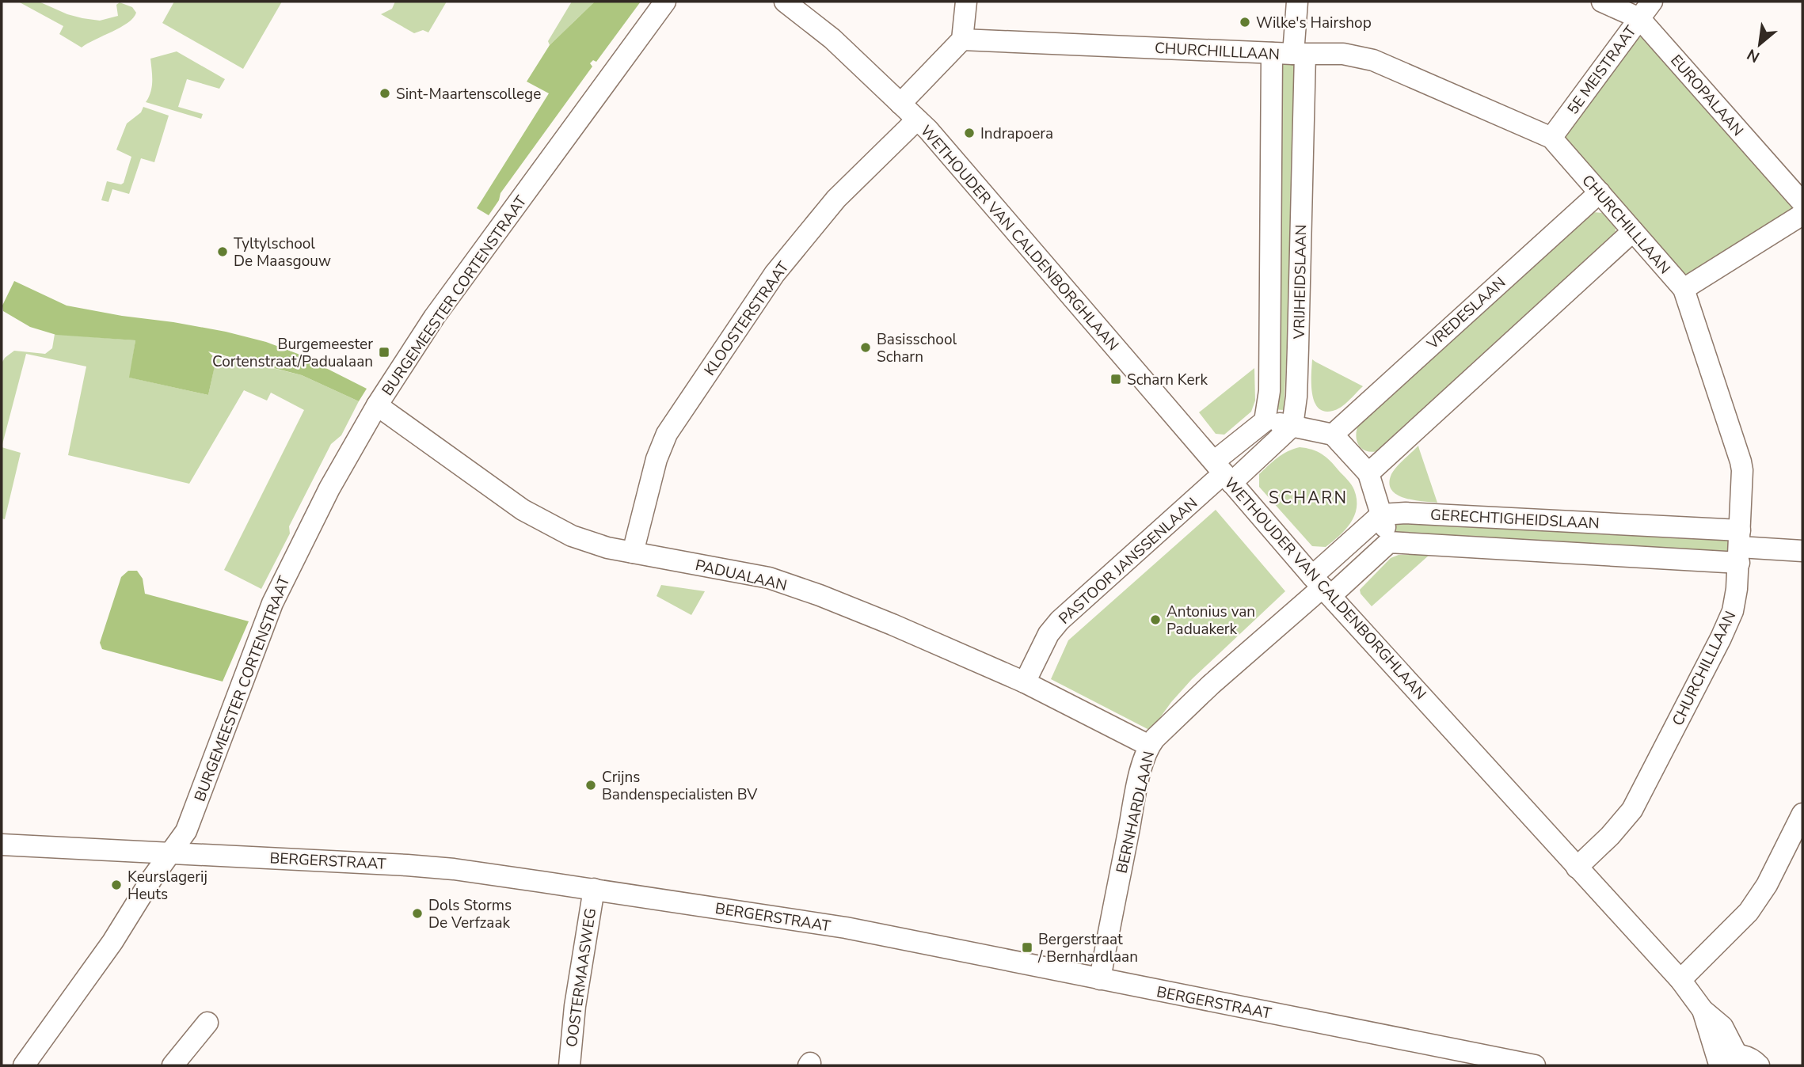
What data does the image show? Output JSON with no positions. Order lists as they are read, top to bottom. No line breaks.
{"streets":{"street":["CHURCHILLLAAN","5E MEISTRAAT","EUROPALAAN","WETHOUDER VAN CALDENBORGHLAAN","VRIJHEIDSLAAN","BURGEMEESTER CORTENSTRAAT","VREDESLAAN","KLOOSTERSTRAAT","GERECHTIGHEIDSLAAN","PASTOOR JANSSENLAAN","PADUALAAN","BERNHARDLAAN","BERGERSTRAAT","OOSTERMAASWEG"]},"crossings":[["CHURCHILLLAAN","5E MEISTRAAT"],["CHURCHILLLAAN","WETHOUDER VAN CALDENBORGHLAAN"],["CHURCHILLLAAN","VRIJHEIDSLAAN"],["CHURCHILLLAAN","VREDESLAAN"],["CHURCHILLLAAN","GERECHTIGHEIDSLAAN"],["5E MEISTRAAT","EUROPALAAN"],["WETHOUDER VAN CALDENBORGHLAAN","KLOOSTERSTRAAT"],["WETHOUDER VAN CALDENBORGHLAAN","PASTOOR JANSSENLAAN"],["WETHOUDER VAN CALDENBORGHLAAN","BERNHARDLAAN"],["BURGEMEESTER CORTENSTRAAT","PADUALAAN"],["BURGEMEESTER CORTENSTRAAT","BERGERSTRAAT"],["KLOOSTERSTRAAT","PADUALAAN"],["PASTOOR JANSSENLAAN","PADUALAAN"],["PADUALAAN","BERNHARDLAAN"],["BERNHARDLAAN","BERGERSTRAAT"],["BERGERSTRAAT","OOSTERMAASWEG"]],"districts":["SCHARN"],"places":{"other":["Wilke's Hairshop","Sint-Maartenscollege","Indrapoera","Tyltylschool De Maasgouw","Basisschool Scharn","Antonius van Paduakerk","Crijns Bandenspecialisten BV","Keurslagerij Heuts","Dols Storms De Verfzaak"],"transit":["Burgemeester Cortenstraat/Padualaan","Scharn Kerk","Bergerstraat / Bernhardlaan"]},"north":"bottom left"}
